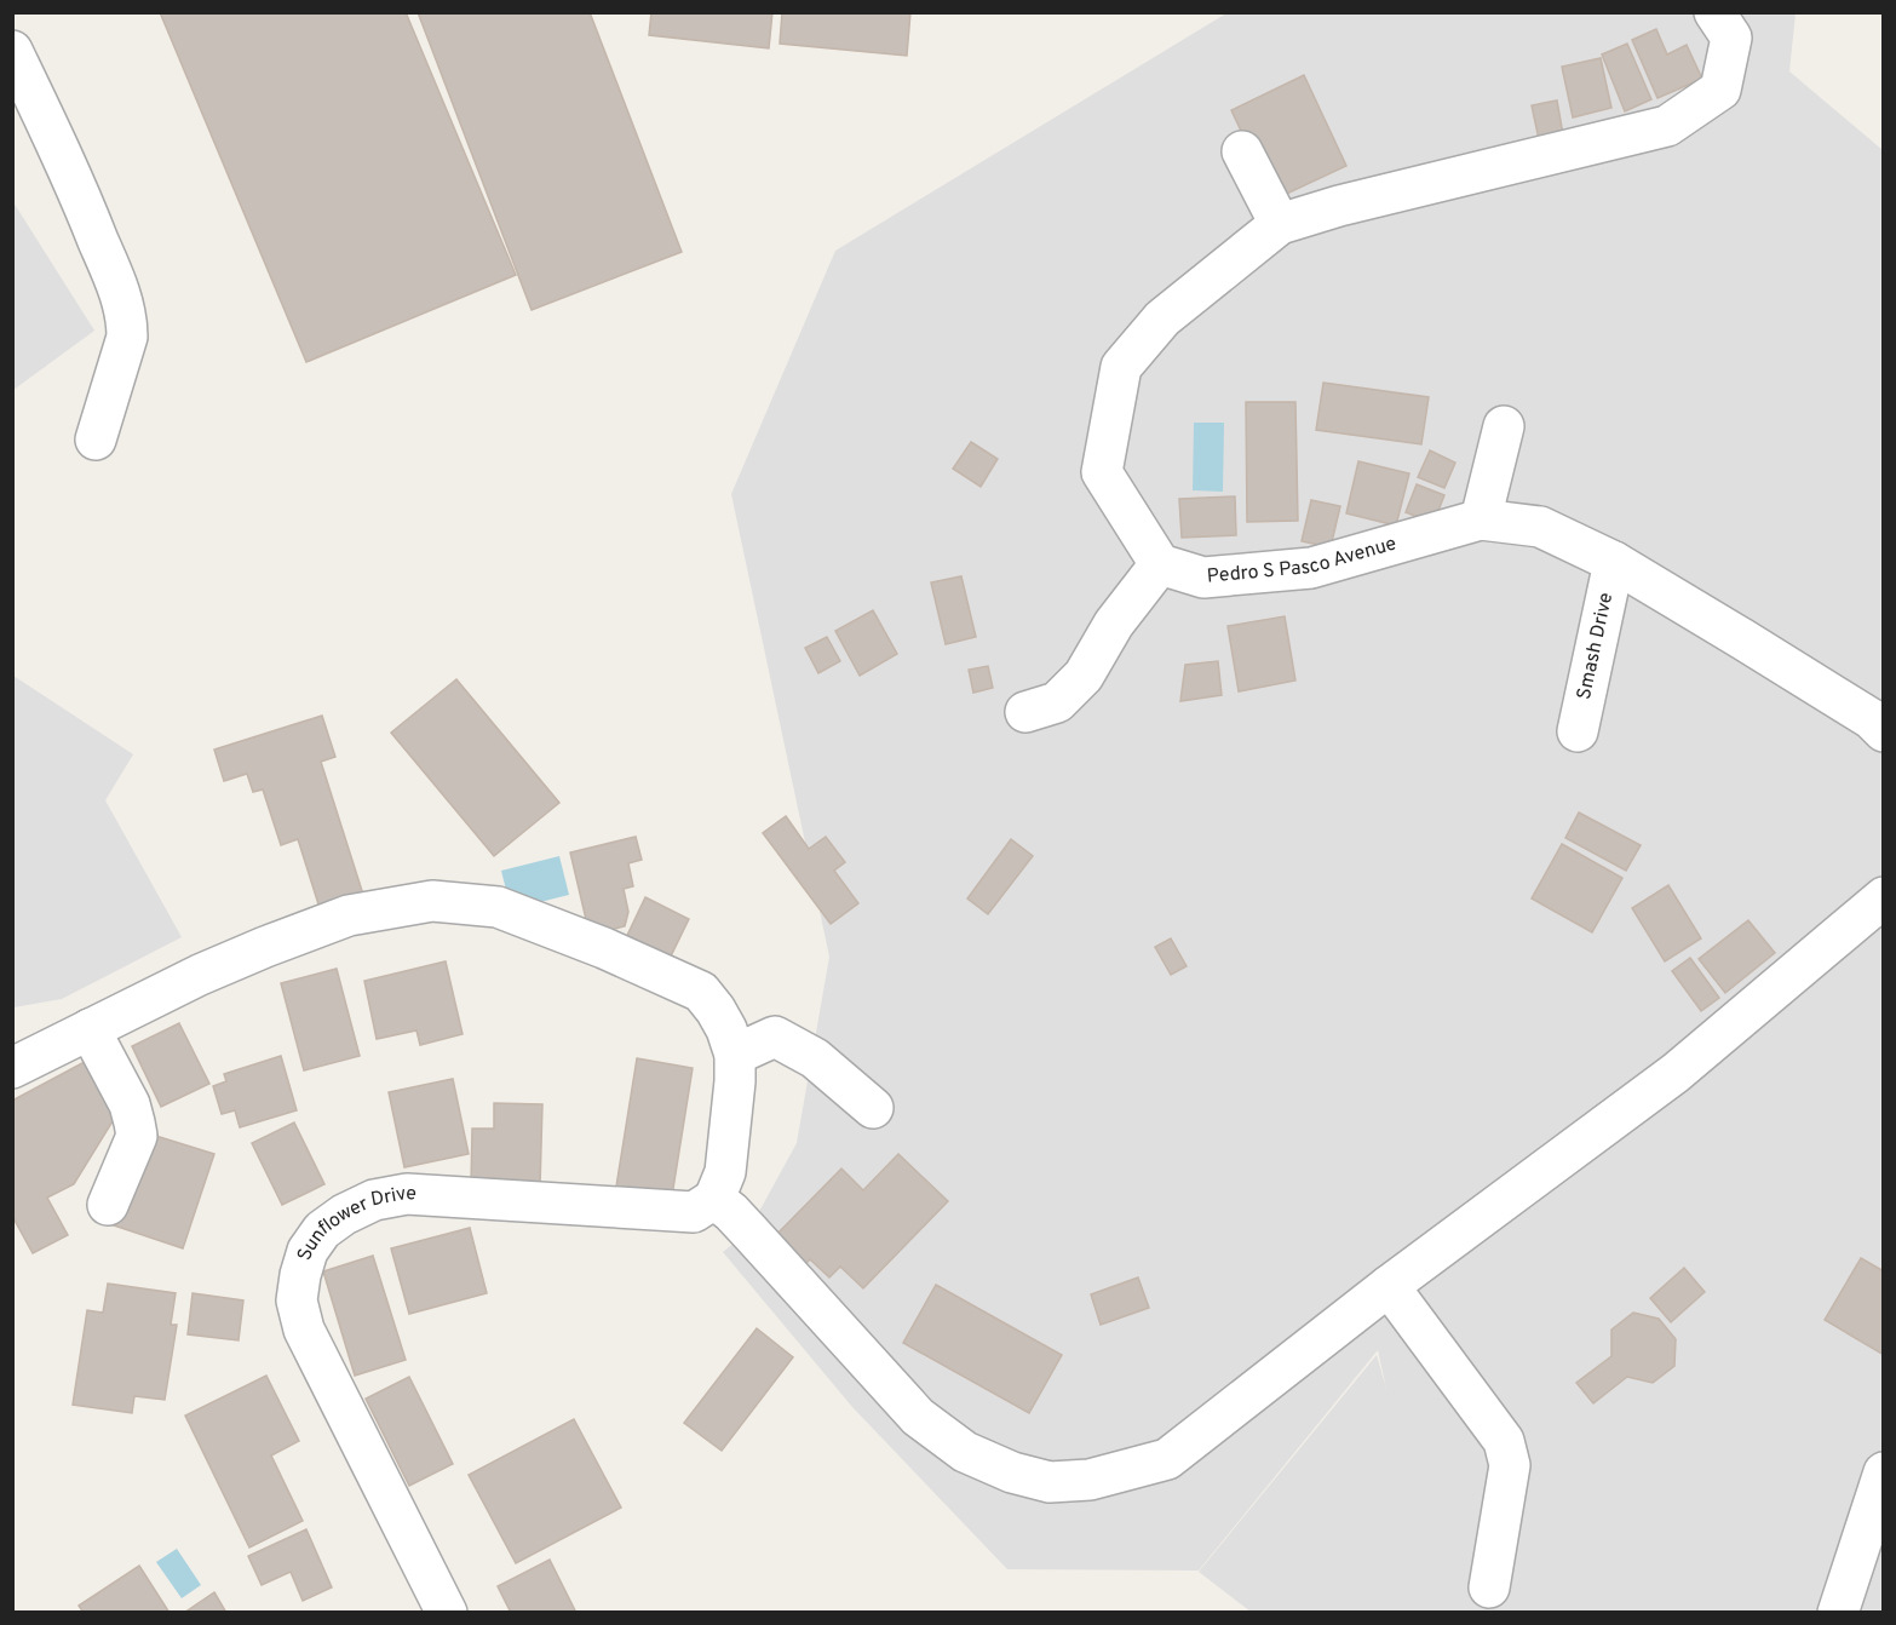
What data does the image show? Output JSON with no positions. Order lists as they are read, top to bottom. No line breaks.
{"streets":{"street":["Pedro S Pasco Avenue","Smash Drive","Sunflower Drive"]},"crossings":[["Pedro S Pasco Avenue","Smash Drive"]]}
